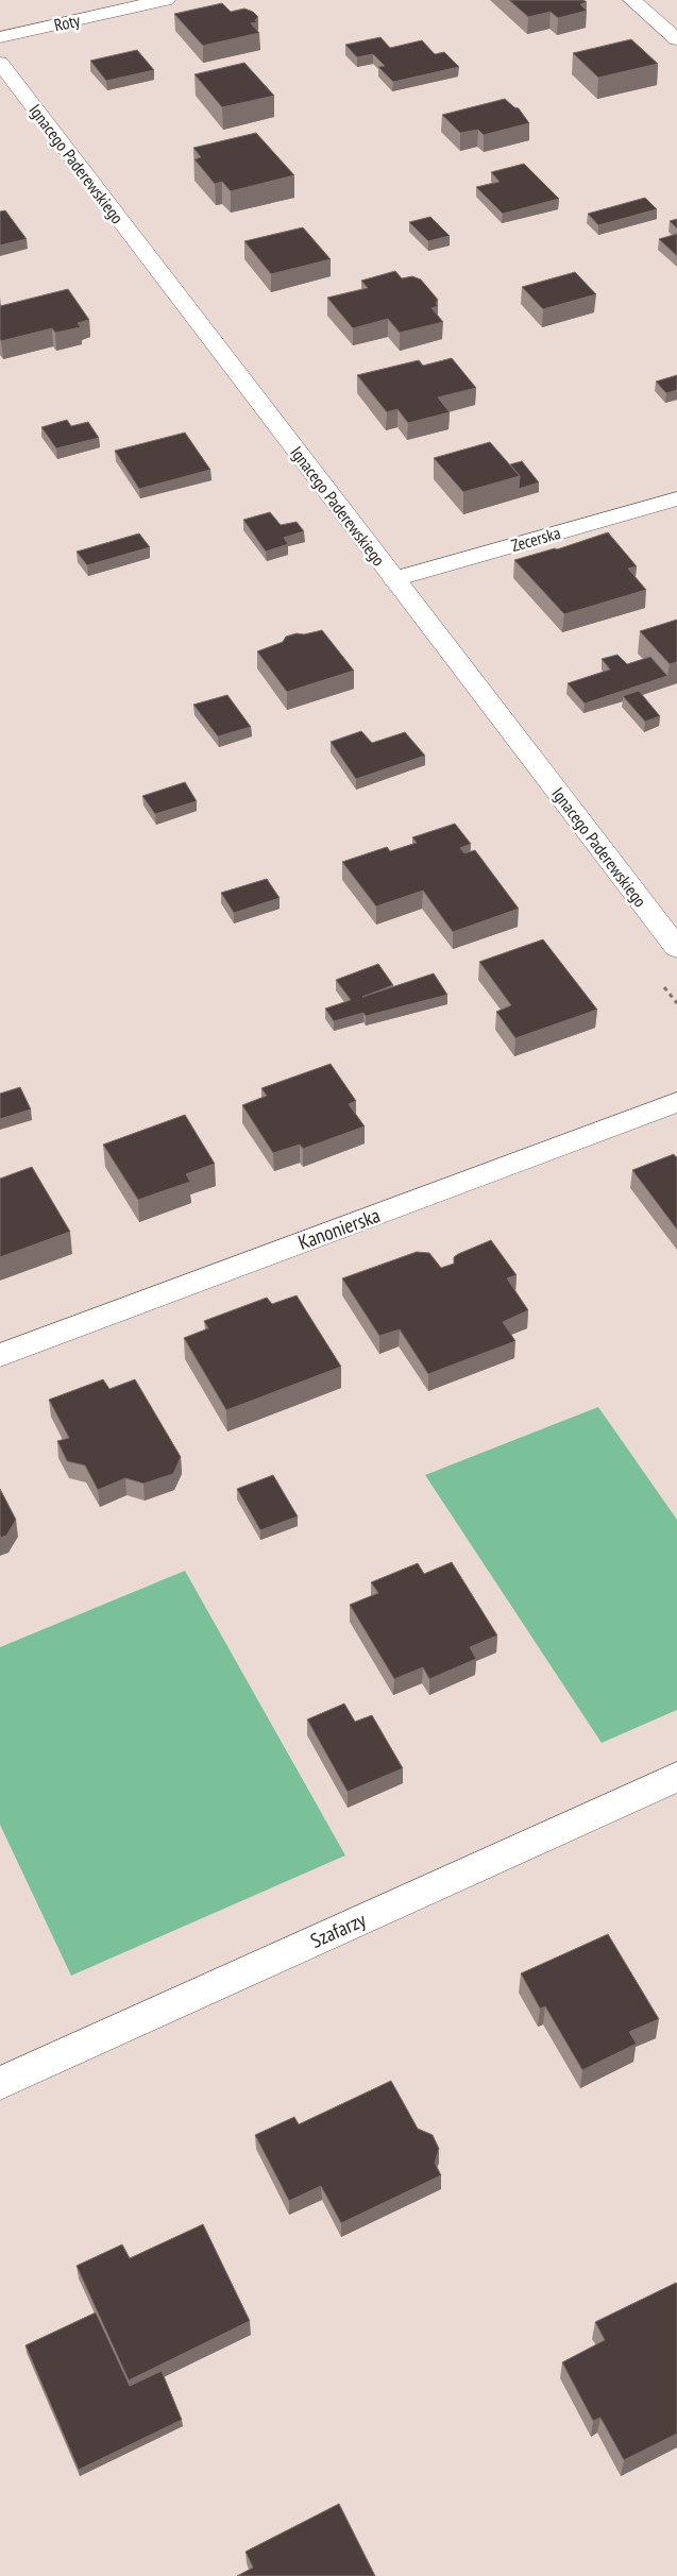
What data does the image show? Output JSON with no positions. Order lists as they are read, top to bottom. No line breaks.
{"streets":{"street":["Roty","Ignacego Paderewskiego","Zecerska","Kanonierska","Szafarzy"]},"crossings":[["Ignacego Paderewskiego","Zecerska"]]}
